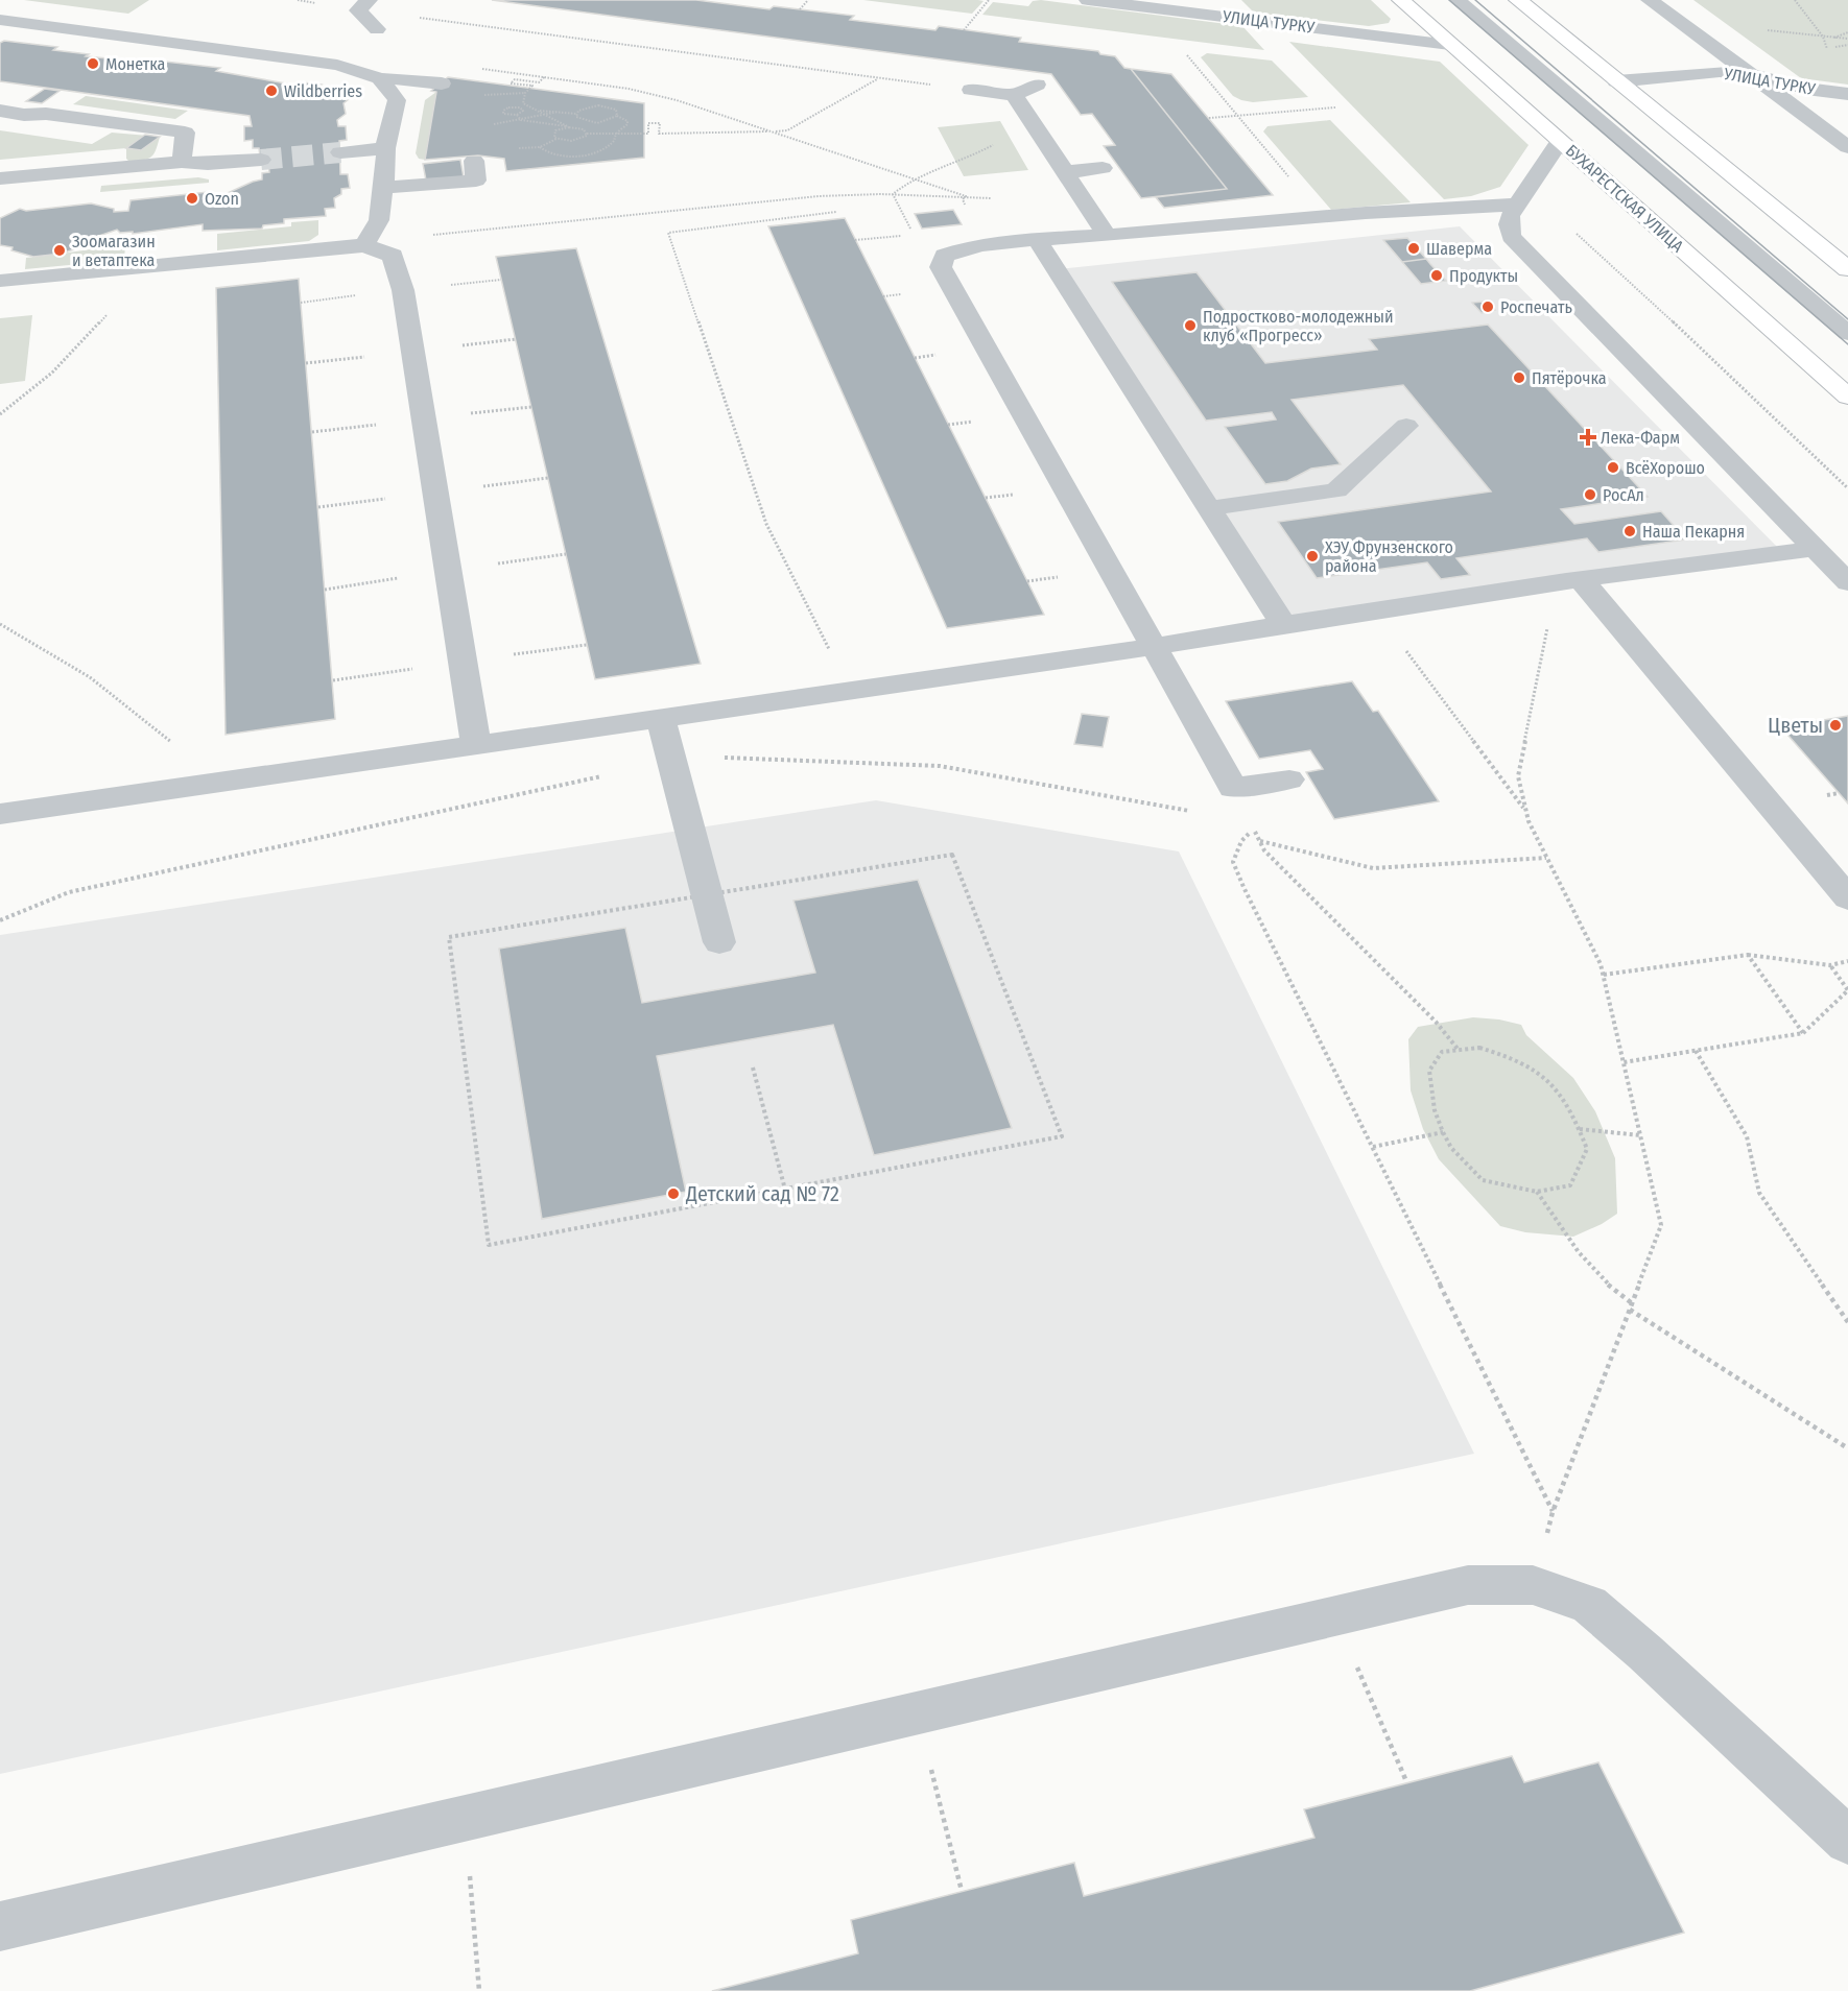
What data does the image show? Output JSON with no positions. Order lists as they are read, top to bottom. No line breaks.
{"streets":{"main road":["БУХАРЕСТСКАЯ УЛИЦА"],"street":["УЛИЦА ТУРКУ"]},"crossings":[["УЛИЦА ТУРКУ","БУХАРЕСТСКАЯ УЛИЦА"]],"places":{"other":["Монетка","Wildberries","Ozon","Шаверма","Зоомагазин и ветаптека","Продукты","Роспечать","Подростково-молодежный клуб «Прогресс»","Пятёрочка","ВсёХорошо","РосАл","Наша Пекарня","ХЭУ Фрунзенского района","Цветы","Детский сад № 72"],"health":["Лека-Фарм"]}}
